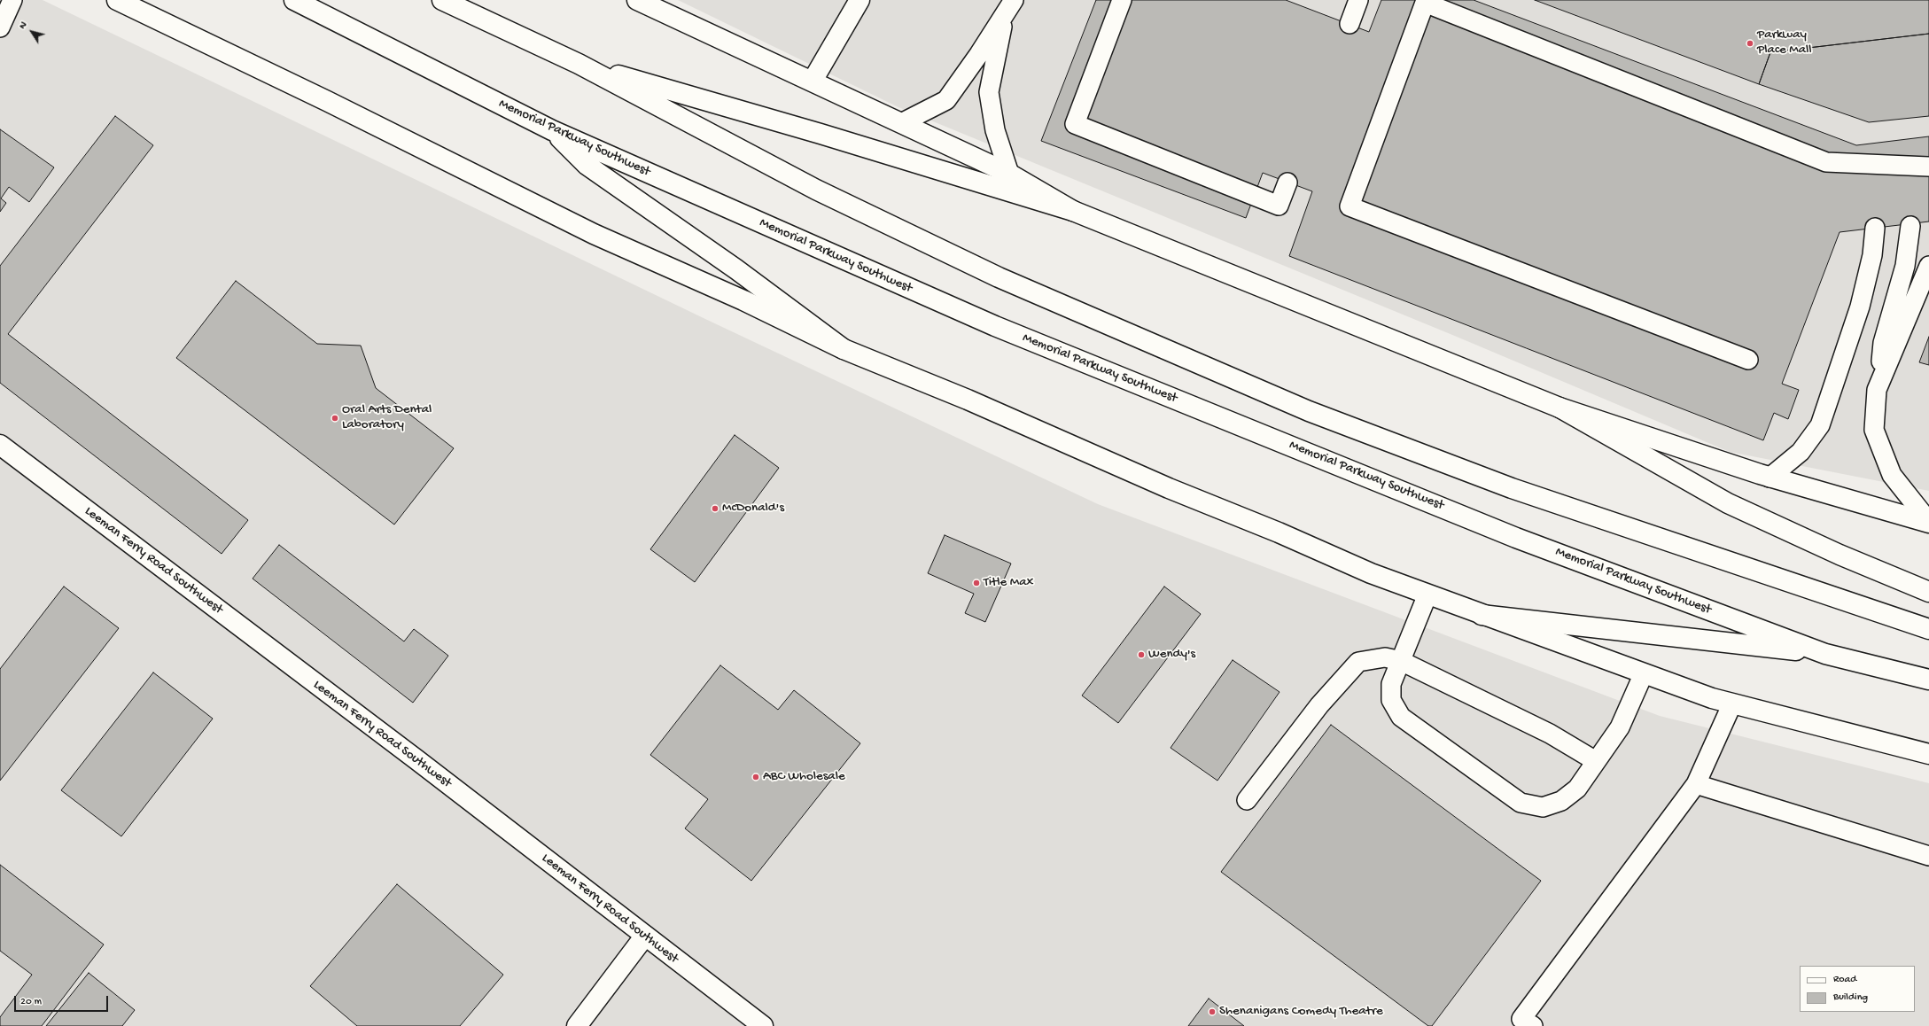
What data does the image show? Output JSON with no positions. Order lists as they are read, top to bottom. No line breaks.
{"streets":{"main road":["Memorial Parkway Southwest","Leeman Ferry Road Southwest"]},"places":["Parkway Place Mall","Oral Arts Dental Laboratory","McDonald's","Title Max","Wendy's","ABC Wholesale","Shenanigans Comedy Theatre"],"legend":["Road","Building"],"scale_bar":"20 m","north":"top left"}
